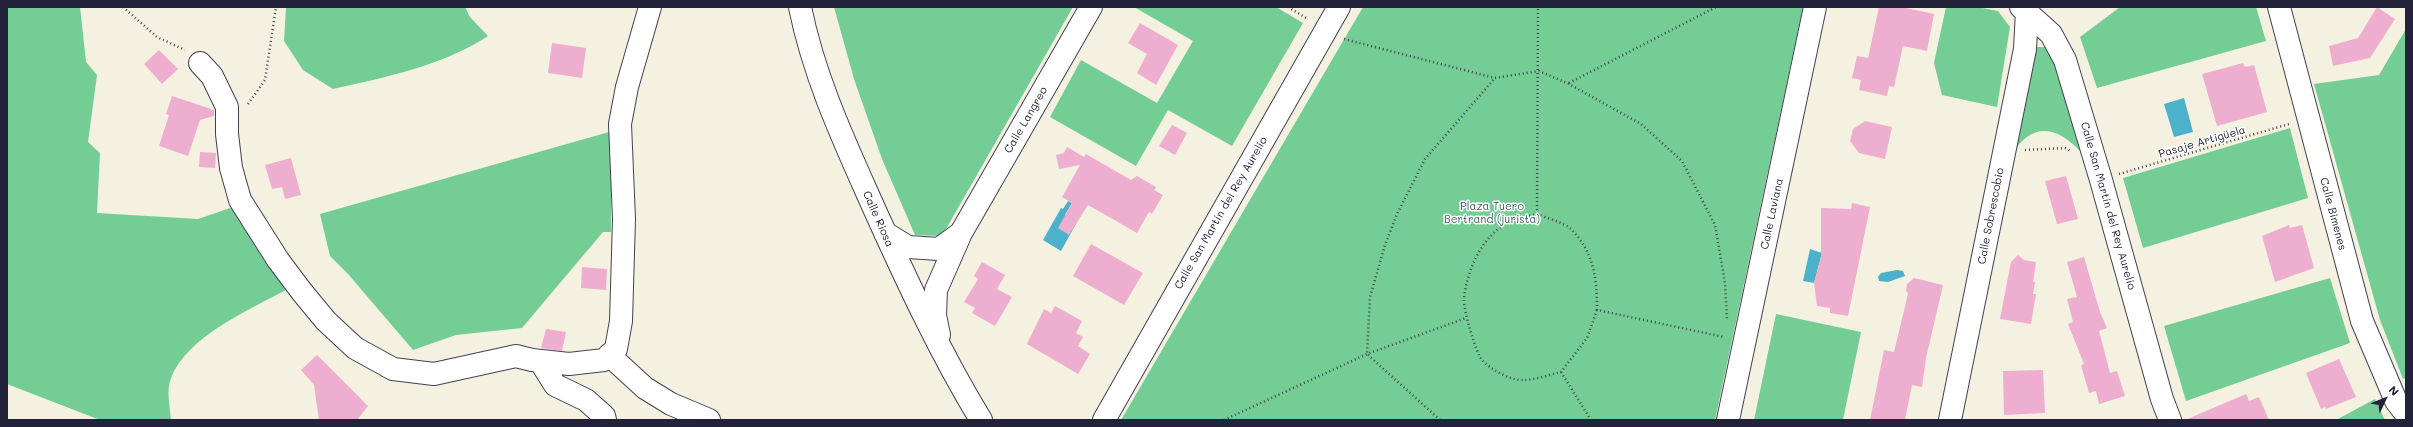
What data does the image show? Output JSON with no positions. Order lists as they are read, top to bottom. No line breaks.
{"streets":{"street":["Calle Langreo","Calle San Martín del Rey Aurelio","Calle Laviana","Calle Bimenes","Calle Sobrescobio","Calle Riosa"],"path":["Pasaje Artigüela"]},"crossings":[["Calle Langreo","Calle Riosa"],["Pasaje Artigüela","Calle San Martín del Rey Aurelio"],["Pasaje Artigüela","Calle Bimenes"],["Calle San Martín del Rey Aurelio","Calle Sobrescobio"]],"parks":["Plaza Tuero Bertrand (jurista)"],"north":"top right"}
